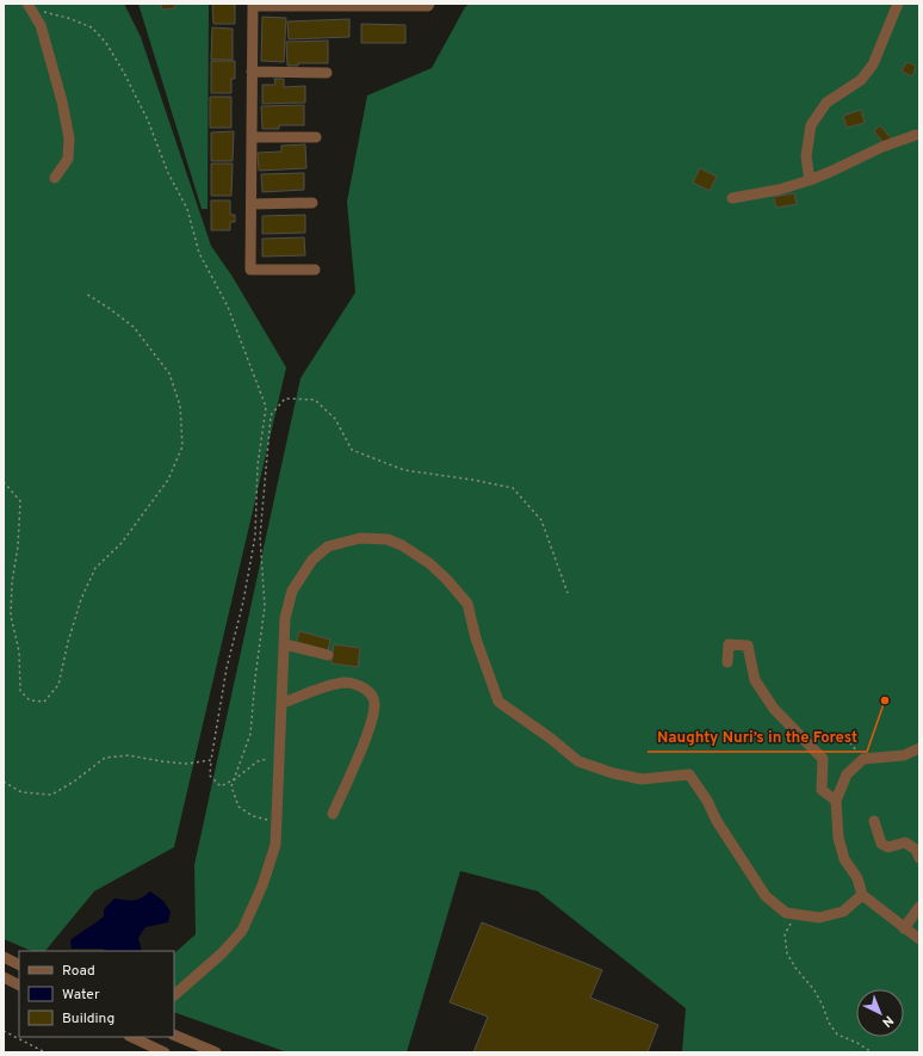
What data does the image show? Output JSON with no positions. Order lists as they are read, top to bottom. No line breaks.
{"places":["Naughty Nuri’s in the Forest"],"legend":["Road","Water","Building"],"north":"bottom right"}
